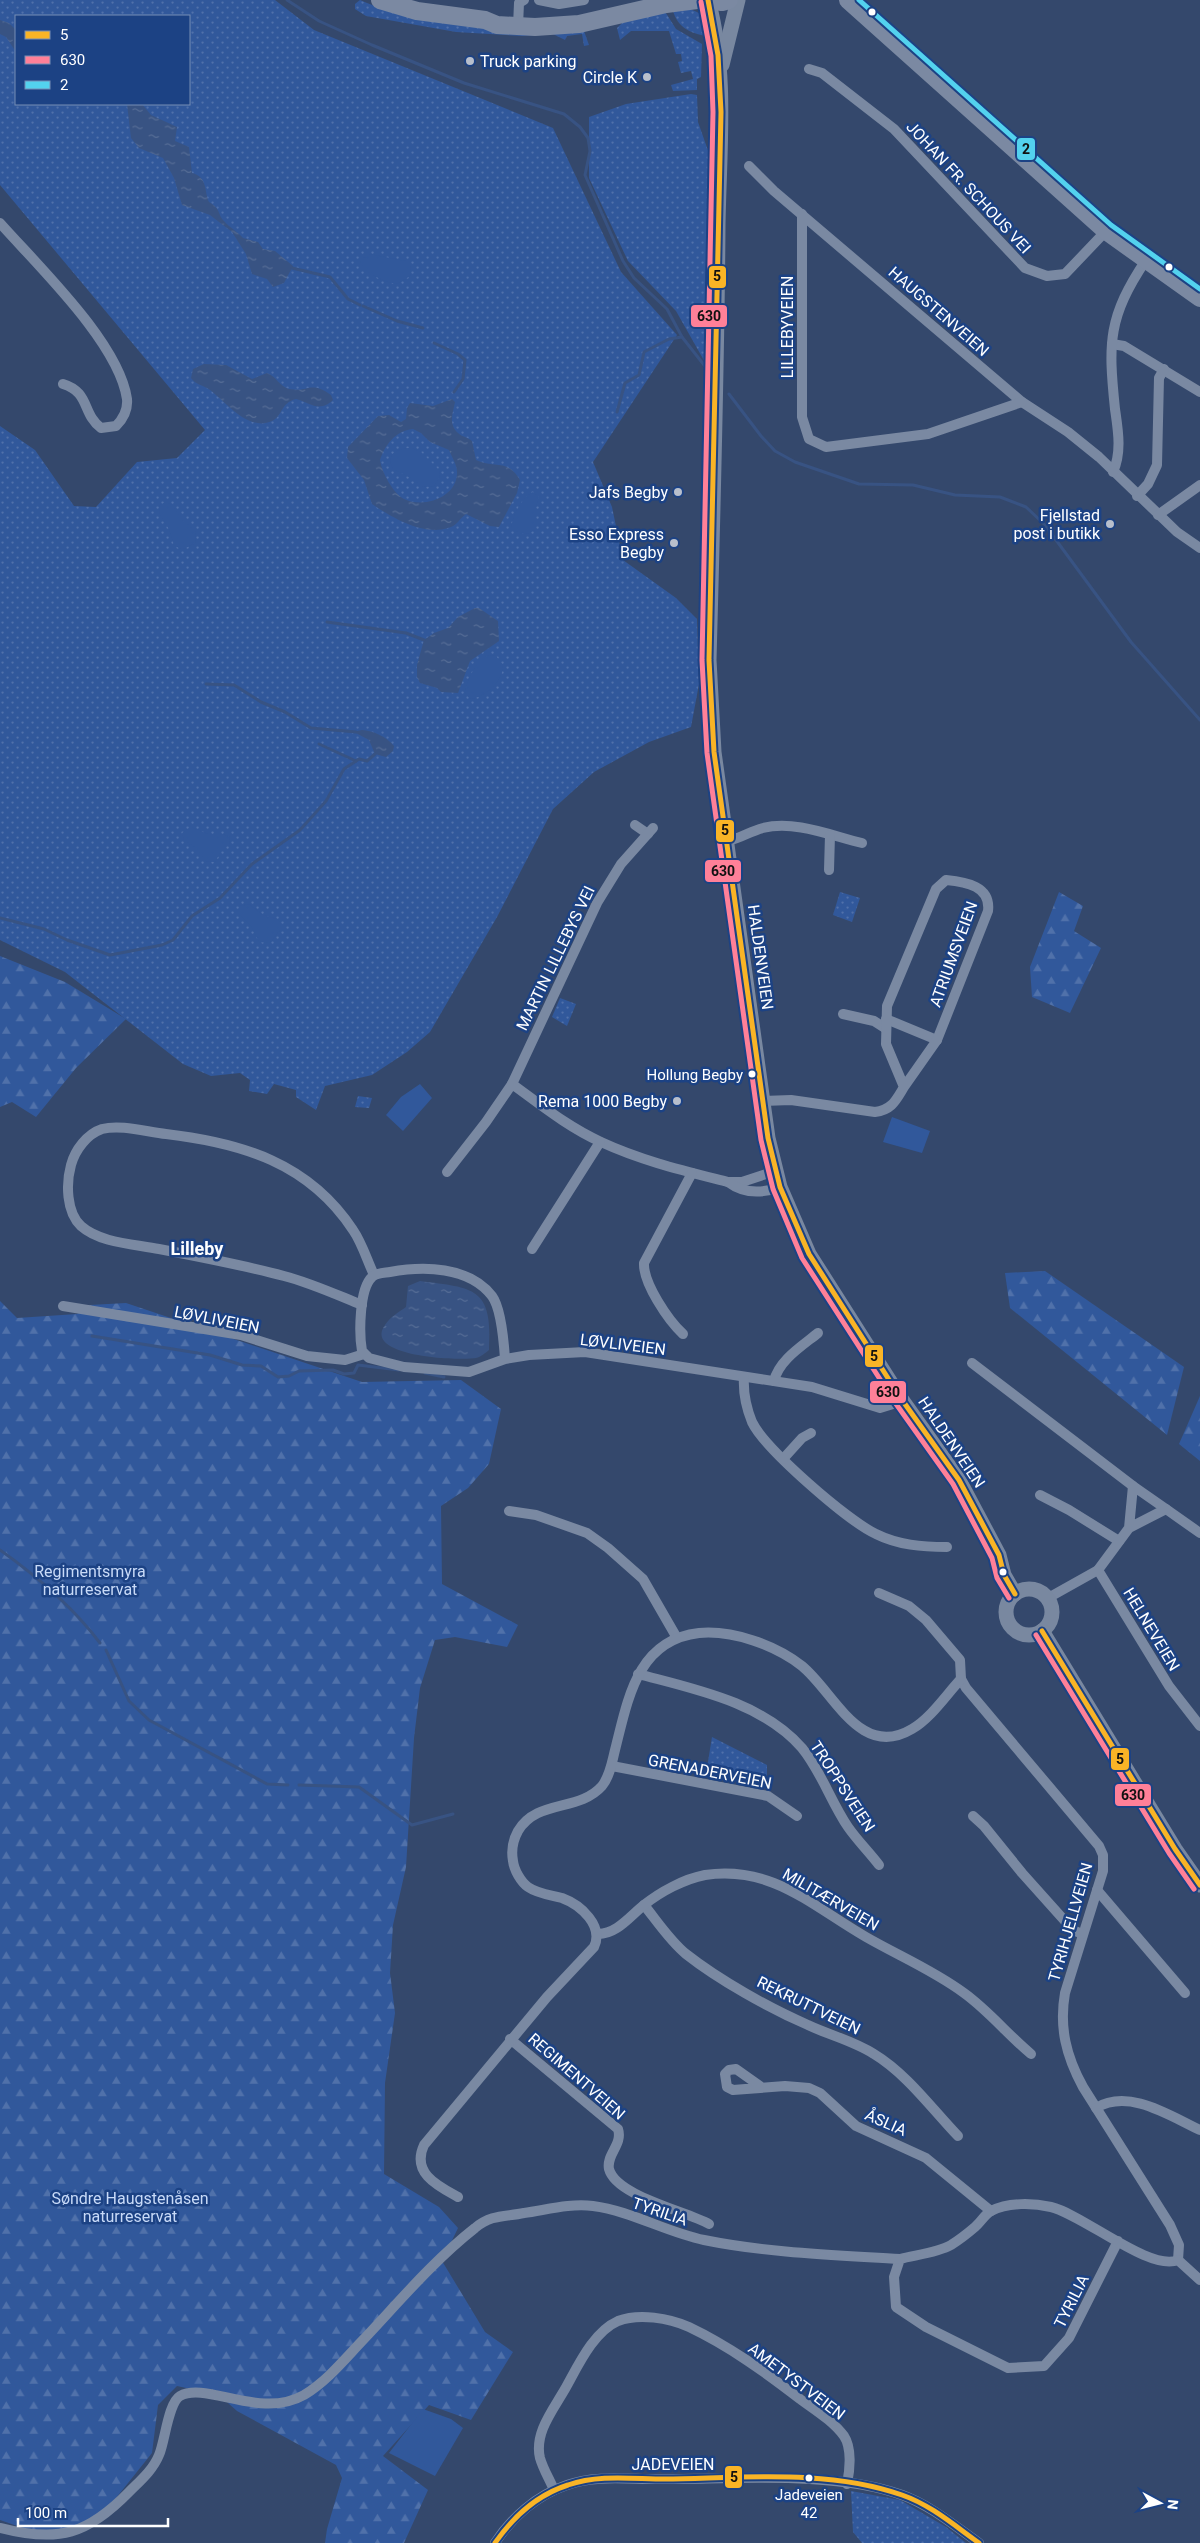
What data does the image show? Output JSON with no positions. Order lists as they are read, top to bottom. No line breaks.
{"streets":{"main road":["HALDENVEIEN"],"street":["JOHAN FR. SCHOUS VEI","HAUGSTENVEIEN","LILLEBYVEIEN","ATRIUMSVEIEN","MARTIN LILLEBYS VEI","LØVLIVEIEN","HELNEVEIEN","GRENADERVEIEN","TROPPSVEIEN","MILITÆRVEIEN","TYRIHJELLVEIEN","REKRUTTVEIEN","REGIMENTVEIEN","ÅSLIA","TYRILIA","AMETYSTVEIEN","JADEVEIEN"]},"crossings":[["HAUGSTENVEIEN","LILLEBYVEIEN"],["ATRIUMSVEIEN","HALDENVEIEN"],["HALDENVEIEN","LØVLIVEIEN"],["MILITÆRVEIEN","REKRUTTVEIEN"],["MILITÆRVEIEN","REGIMENTVEIEN"],["ÅSLIA","TYRILIA"],["AMETYSTVEIEN","JADEVEIEN"]],"districts":["Lilleby"],"parks":["Regimentsmyra naturreservat","Søndre Haugstenåsen naturreservat"],"places":["Truck parking","Circle K","Jafs Begby","Fjellstad post i butikk","Esso Express Begby","Hollung Begby","Rema 1000 Begby","Jadeveien 42"],"lines":["transit line 5","transit line 2","transit line 630"],"legend":["5","630","2"],"scale_bar":"100 m","north":"right"}
